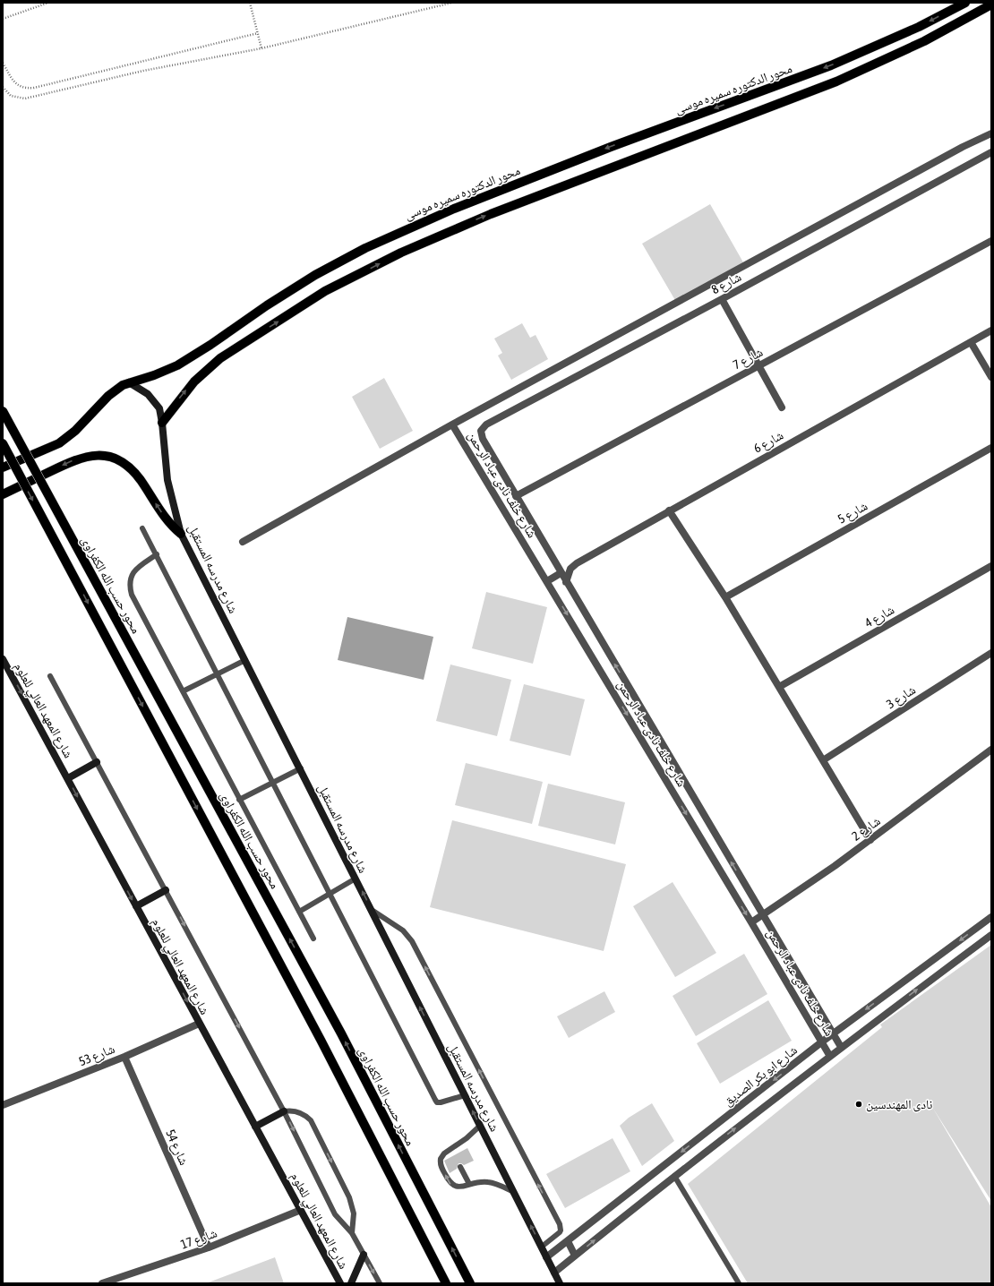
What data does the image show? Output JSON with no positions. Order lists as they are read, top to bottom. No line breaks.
{"streets":{"main road":["محور الدكتوره سميره موسى","محور حسب الله الكفراوى"],"street":["شارع 8","شارع 7","شارع 6","شارع خلف نادى عباد الرحمن","شارع 5","شارع مدرسه المستقبل","شارع 4","شارع 3","شارع المعهد العالي للعلوم","شارع 2","شارع 53","شارع ابو بكر الصديق","شارع 54","شارع 17"]},"crossings":[["محور الدكتوره سميره موسى","شارع مدرسه المستقبل"],["شارع 8","شارع خلف نادى عباد الرحمن"],["شارع 7","شارع خلف نادى عباد الرحمن"],["شارع 6","شارع خلف نادى عباد الرحمن"],["شارع خلف نادى عباد الرحمن","شارع 2"],["شارع خلف نادى عباد الرحمن","شارع ابو بكر الصديق"],["شارع مدرسه المستقبل","شارع ابو بكر الصديق"],["شارع المعهد العالي للعلوم","شارع 53"],["شارع المعهد العالي للعلوم","شارع 17"],["شارع 53","شارع 54"],["شارع 54","شارع 17"]],"one_way":["شارع المعهد العالي للعلوم"],"places":["نادى المهندسين"]}
